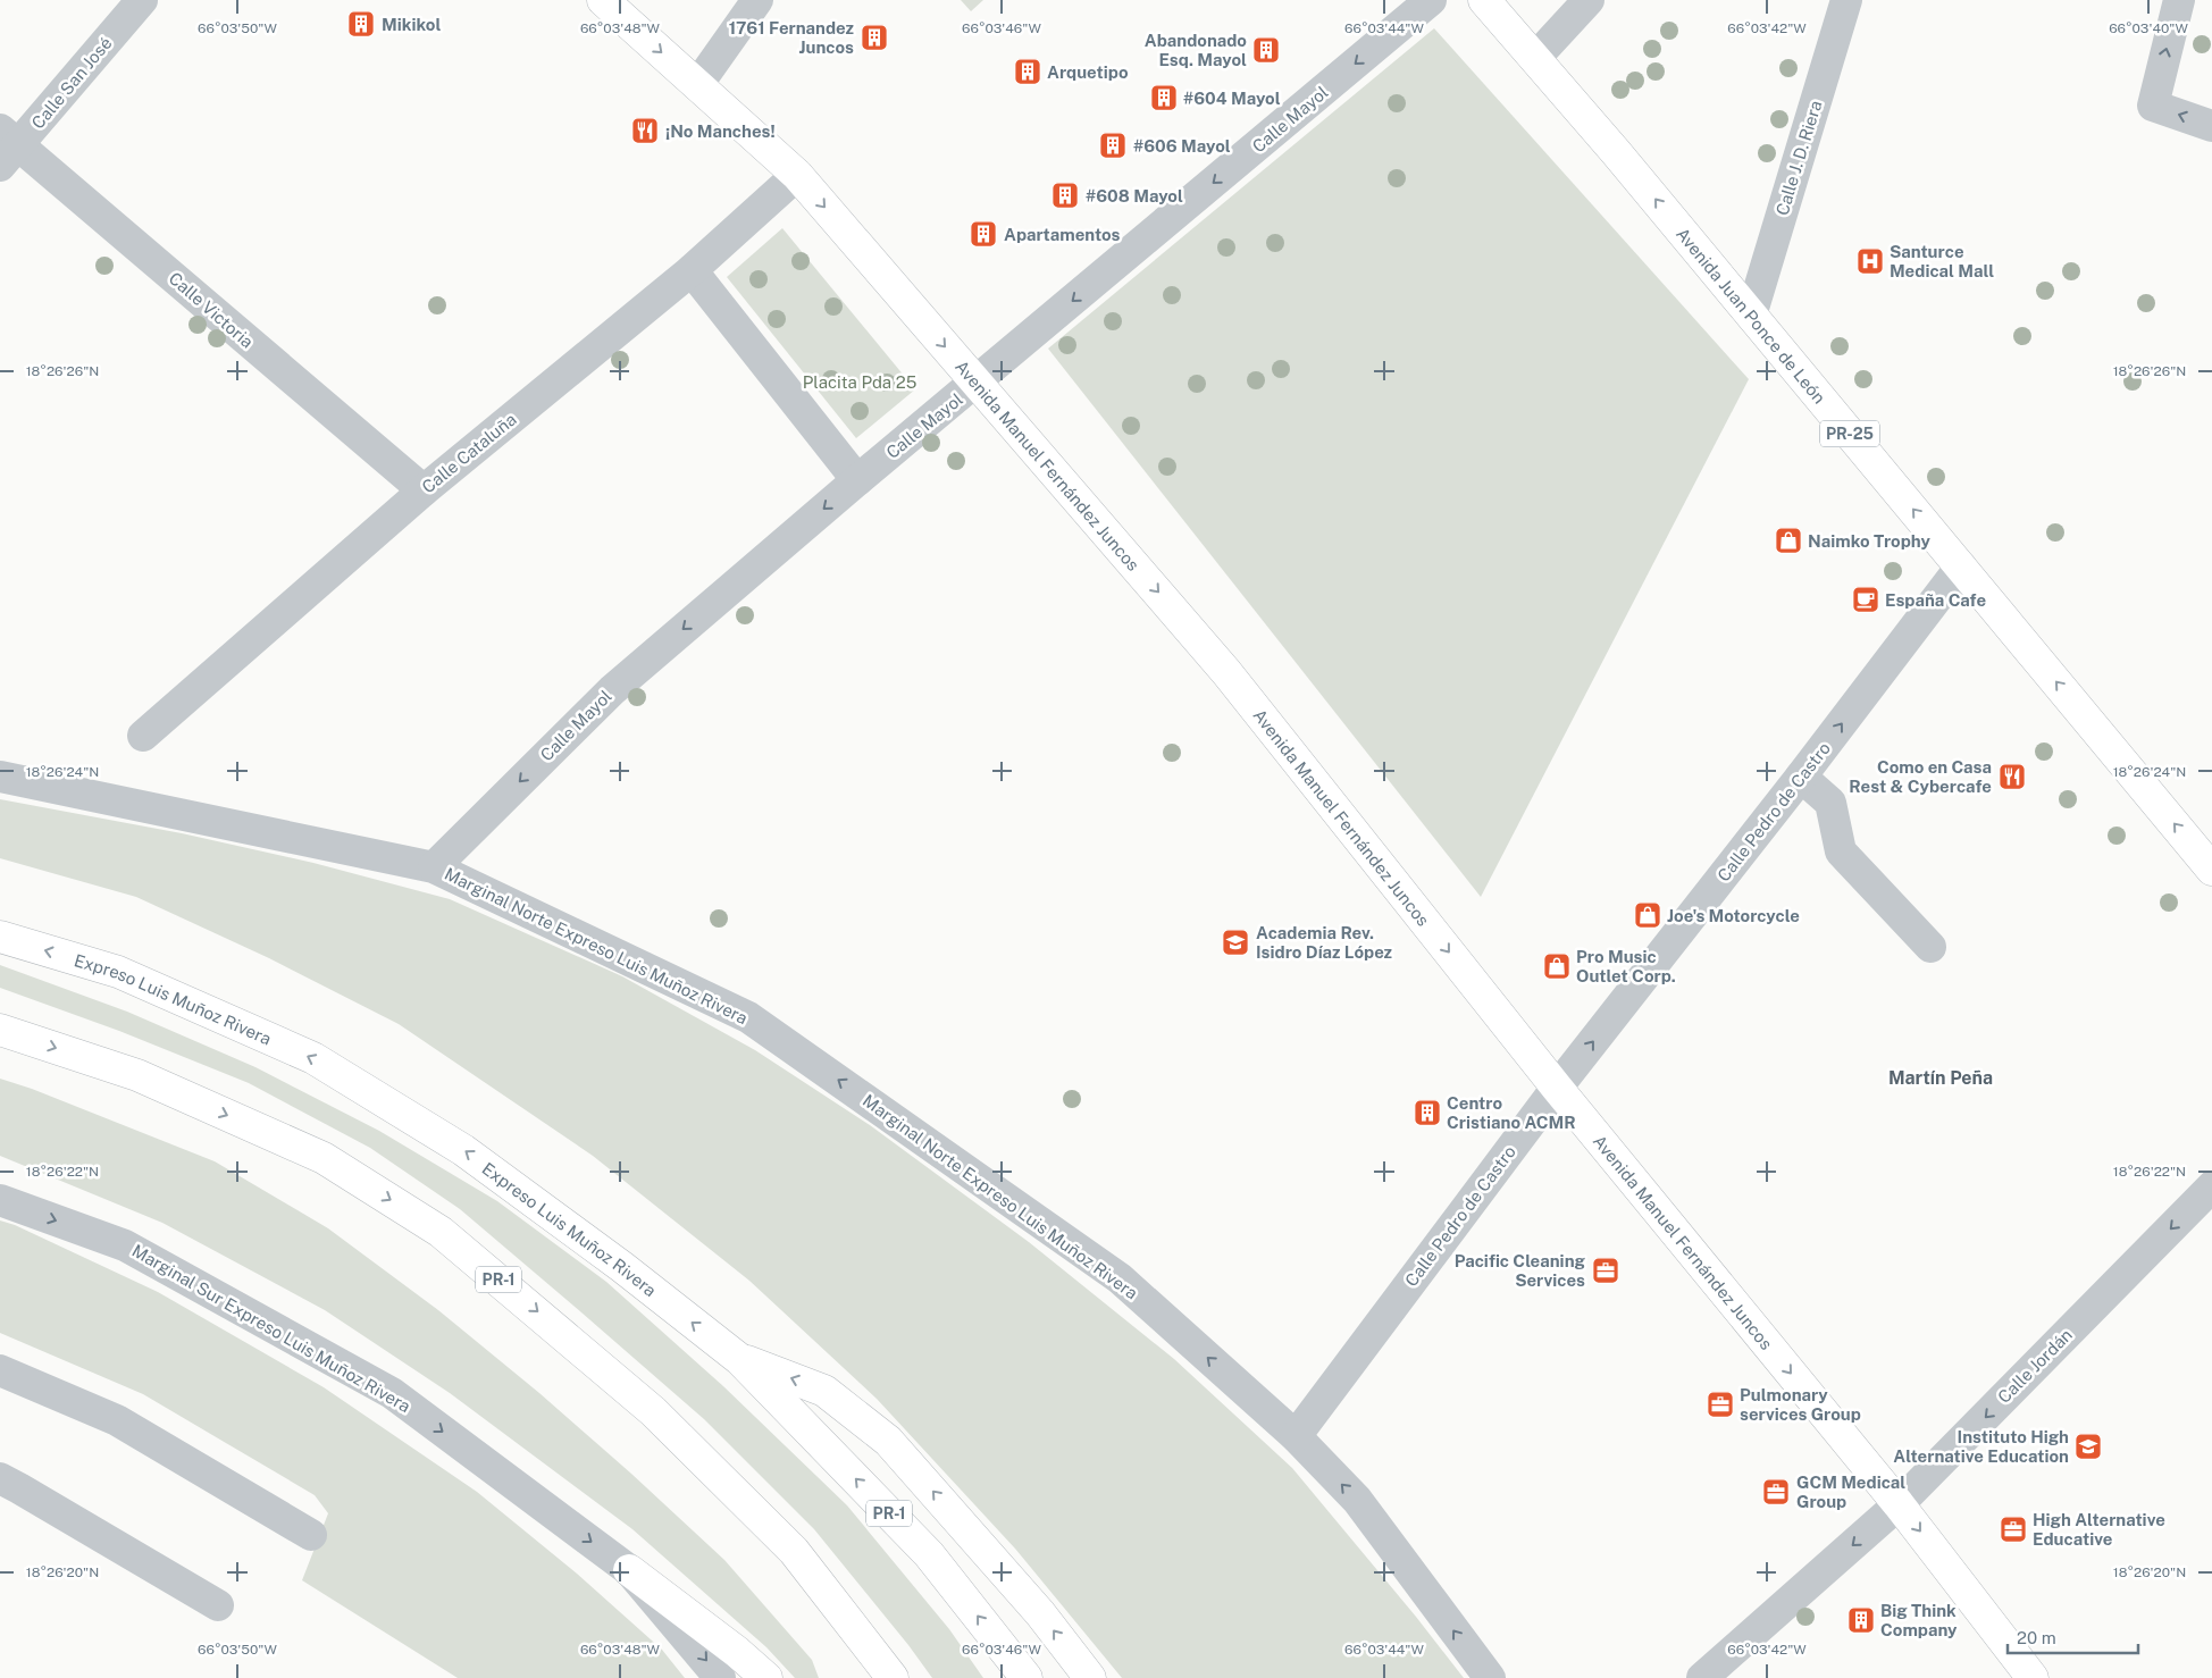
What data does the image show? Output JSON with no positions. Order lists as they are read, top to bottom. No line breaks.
{"streets":{"main road":["Avenida Juan Ponce de León","PR-25","Avenida Manuel Fernández Juncos","Expreso Luis Muñoz Rivera","PR-1"],"street":["Calle San José","Calle Mayol","Calle J. D. Riera","Calle Victoria","Calle Cataluña","Calle Pedro de Castro","Marginal Norte Expreso Luis Muñoz Rivera","Marginal Sur Expreso Luis Muñoz Rivera","Calle Jordán"]},"crossings":[["Calle San José","Calle Victoria"],["Calle Mayol","Avenida Manuel Fernández Juncos"],["Calle Mayol","Marginal Norte Expreso Luis Muñoz Rivera"],["Calle J. D. Riera","Avenida Juan Ponce de León"],["Calle Victoria","Calle Cataluña"],["Avenida Juan Ponce de León","Calle Pedro de Castro"],["Calle Cataluña","Avenida Manuel Fernández Juncos"],["Avenida Manuel Fernández Juncos","Calle Pedro de Castro"],["Avenida Manuel Fernández Juncos","Calle Jordán"],["Calle Pedro de Castro","Marginal Norte Expreso Luis Muñoz Rivera"]],"one_way":["Calle Mayol","Avenida Juan Ponce de León","Avenida Manuel Fernández Juncos","Calle Pedro de Castro","Marginal Norte Expreso Luis Muñoz Rivera","Calle Jordán"],"districts":["Martín Peña"],"parks":["Placita Pda 25"],"places":{"building":["Mikikol","1761 Fernandez Juncos","Abandonado Esq. Mayol","Arquetipo","#604 Mayol","#606 Mayol","#608 Mayol","Apartamentos","Centro Cristiano ACMR","Big Think Company"],"restaurant":["¡No Manches!","Como en Casa Rest & Cybercafe"],"hospital":["Santurce Medical Mall"],"shop":["Naimko Trophy","Joe's Motorcycle","Pro Music Outlet Corp."],"cafe":["España Cafe"],"school or university":["Academia Rev. Isidro Díaz López","Instituto High Alternative Education"],"office":["Pacific Cleaning Services","Pulmonary services Group","GCM Medical Group","High Alternative Educative"]},"scale_bar":"20 m","coordinates":["66°03'50\"W","66°03'48\"W","66°03'46\"W","66°03'44\"W","66°03'42\"W","66°03'40\"W","18°26'26\"N","18°26'24\"N","18°26'22\"N","18°26'20\"N"]}
